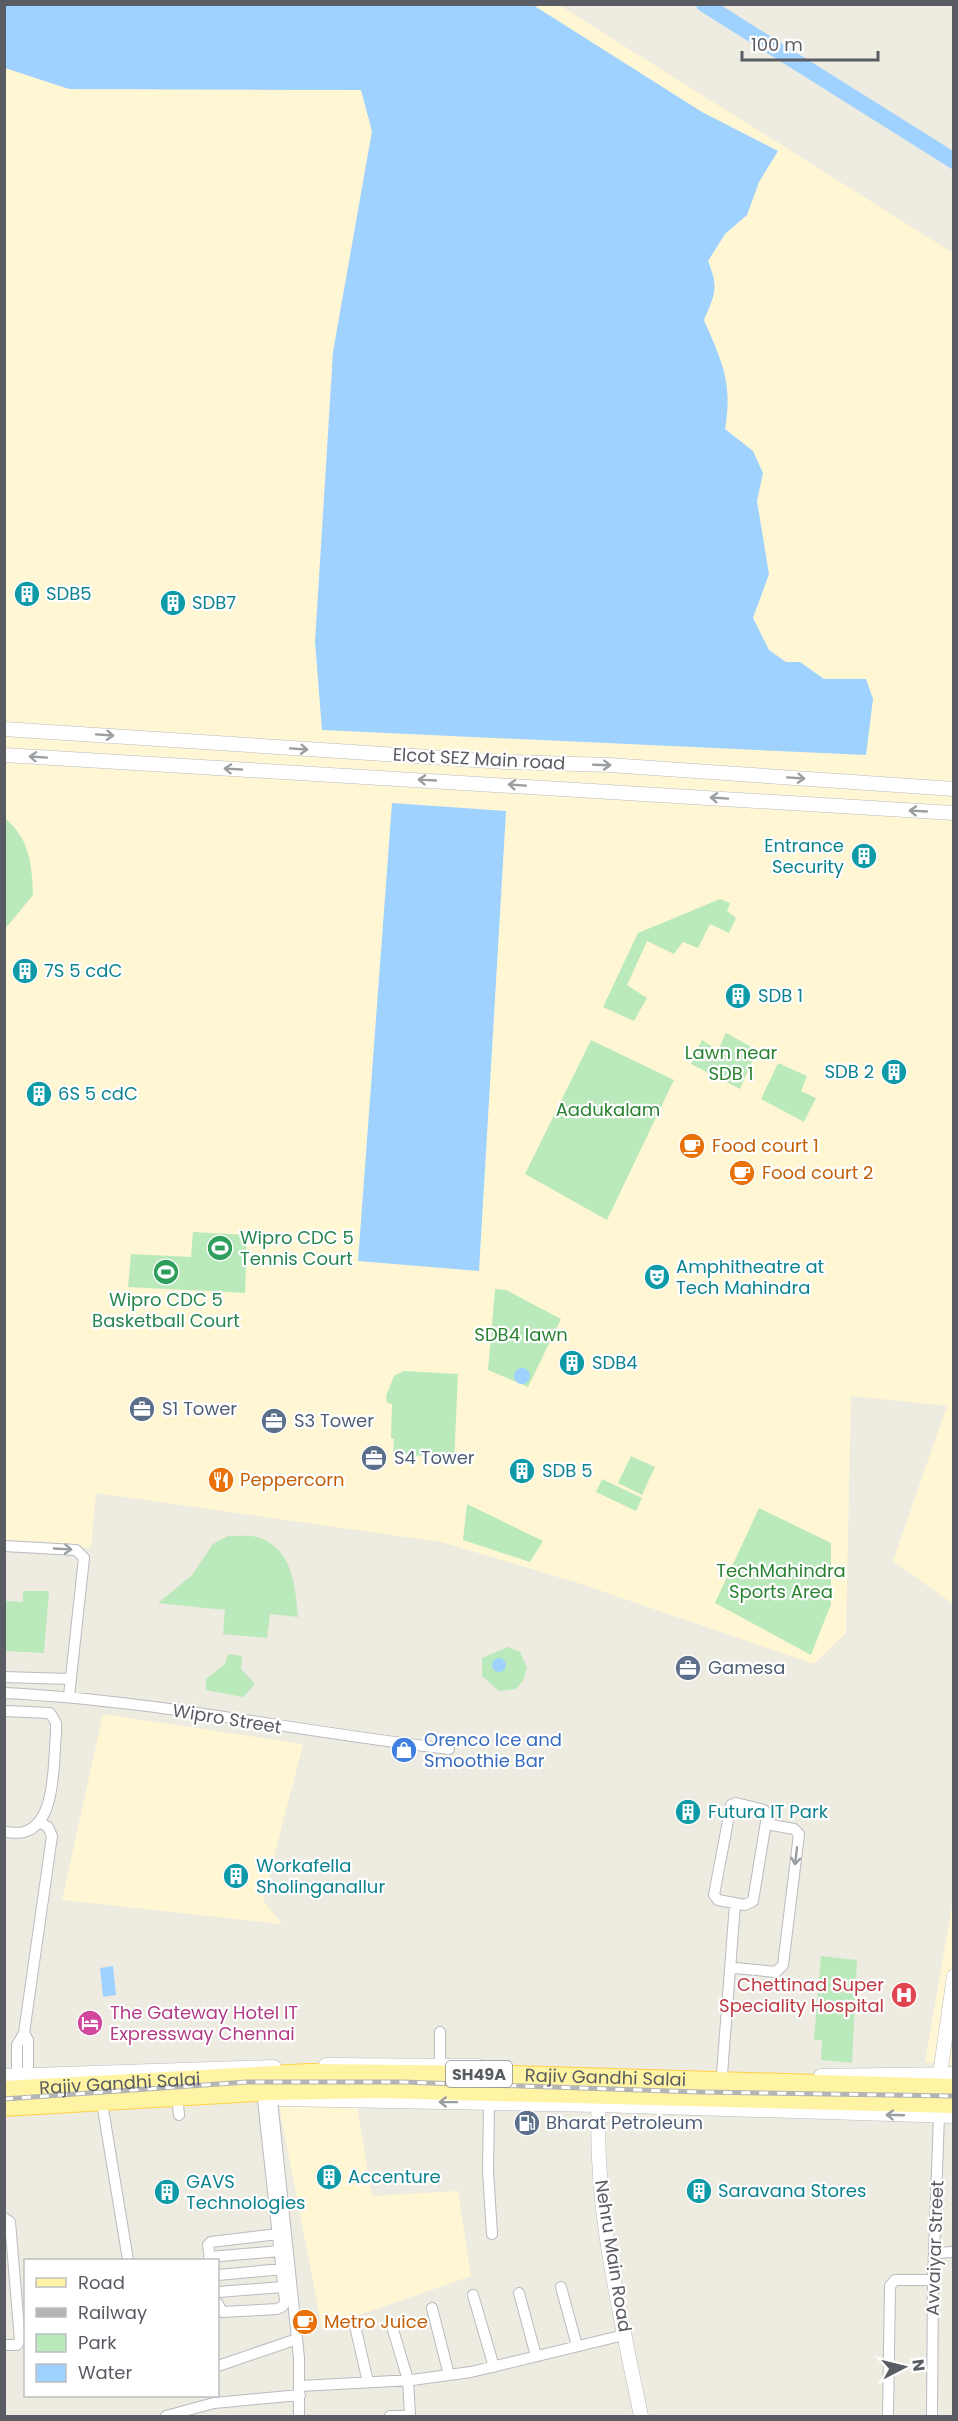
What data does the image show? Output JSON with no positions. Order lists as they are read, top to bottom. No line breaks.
{"streets":{"main road":["SH49A","Rajiv Gandhi Salai"],"street":["Elcot SEZ Main road","Wipro Street","Avvaiyar Street","Nehru Main Road"]},"crossings":[["Rajiv Gandhi Salai","Nehru Main Road"]],"parks":["Lawn near SDB 1","Aadukalam","SDB4 lawn","TechMahindra Sports Area"],"places":{"building":["SDB5","SDB7","Entrance Security","7S 5 cdC","SDB 1","SDB 2","6S 5 cdC","SDB4","SDB 5","Futura IT Park","Workafella Sholinganallur","Accenture","Saravana Stores","GAVS Technologies"],"cafe":["Food court 1","Food court 2","Metro Juice"],"sports":["Wipro CDC 5 Tennis Court","Wipro CDC 5 Basketball Court"],"theatre":["Amphitheatre at Tech Mahindra"],"office":["S1 Tower","S3 Tower","S4 Tower","Gamesa"],"restaurant":["Peppercorn"],"shop":["Orenco Ice and Smoothie Bar"],"hospital":["Chettinad Super Speciality Hospital"],"hotel":["The Gateway Hotel IT Expressway Chennai"],"fuel station":["Bharat Petroleum"]},"legend":["Road","Railway","Park","Water"],"scale_bar":"100 m","north":"right"}
